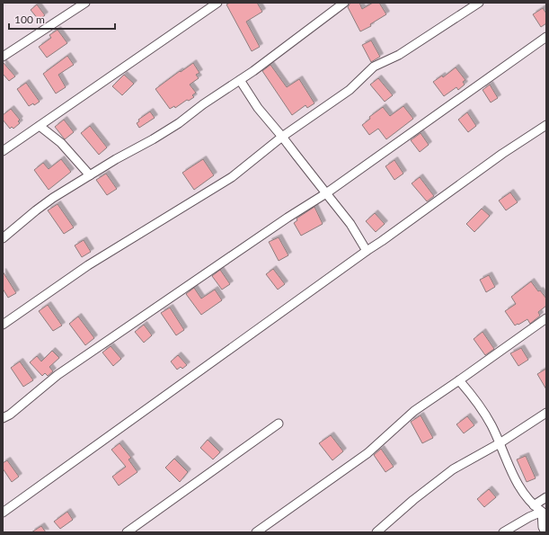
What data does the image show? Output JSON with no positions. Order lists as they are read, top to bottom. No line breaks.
{"scale_bar":"100 m"}
